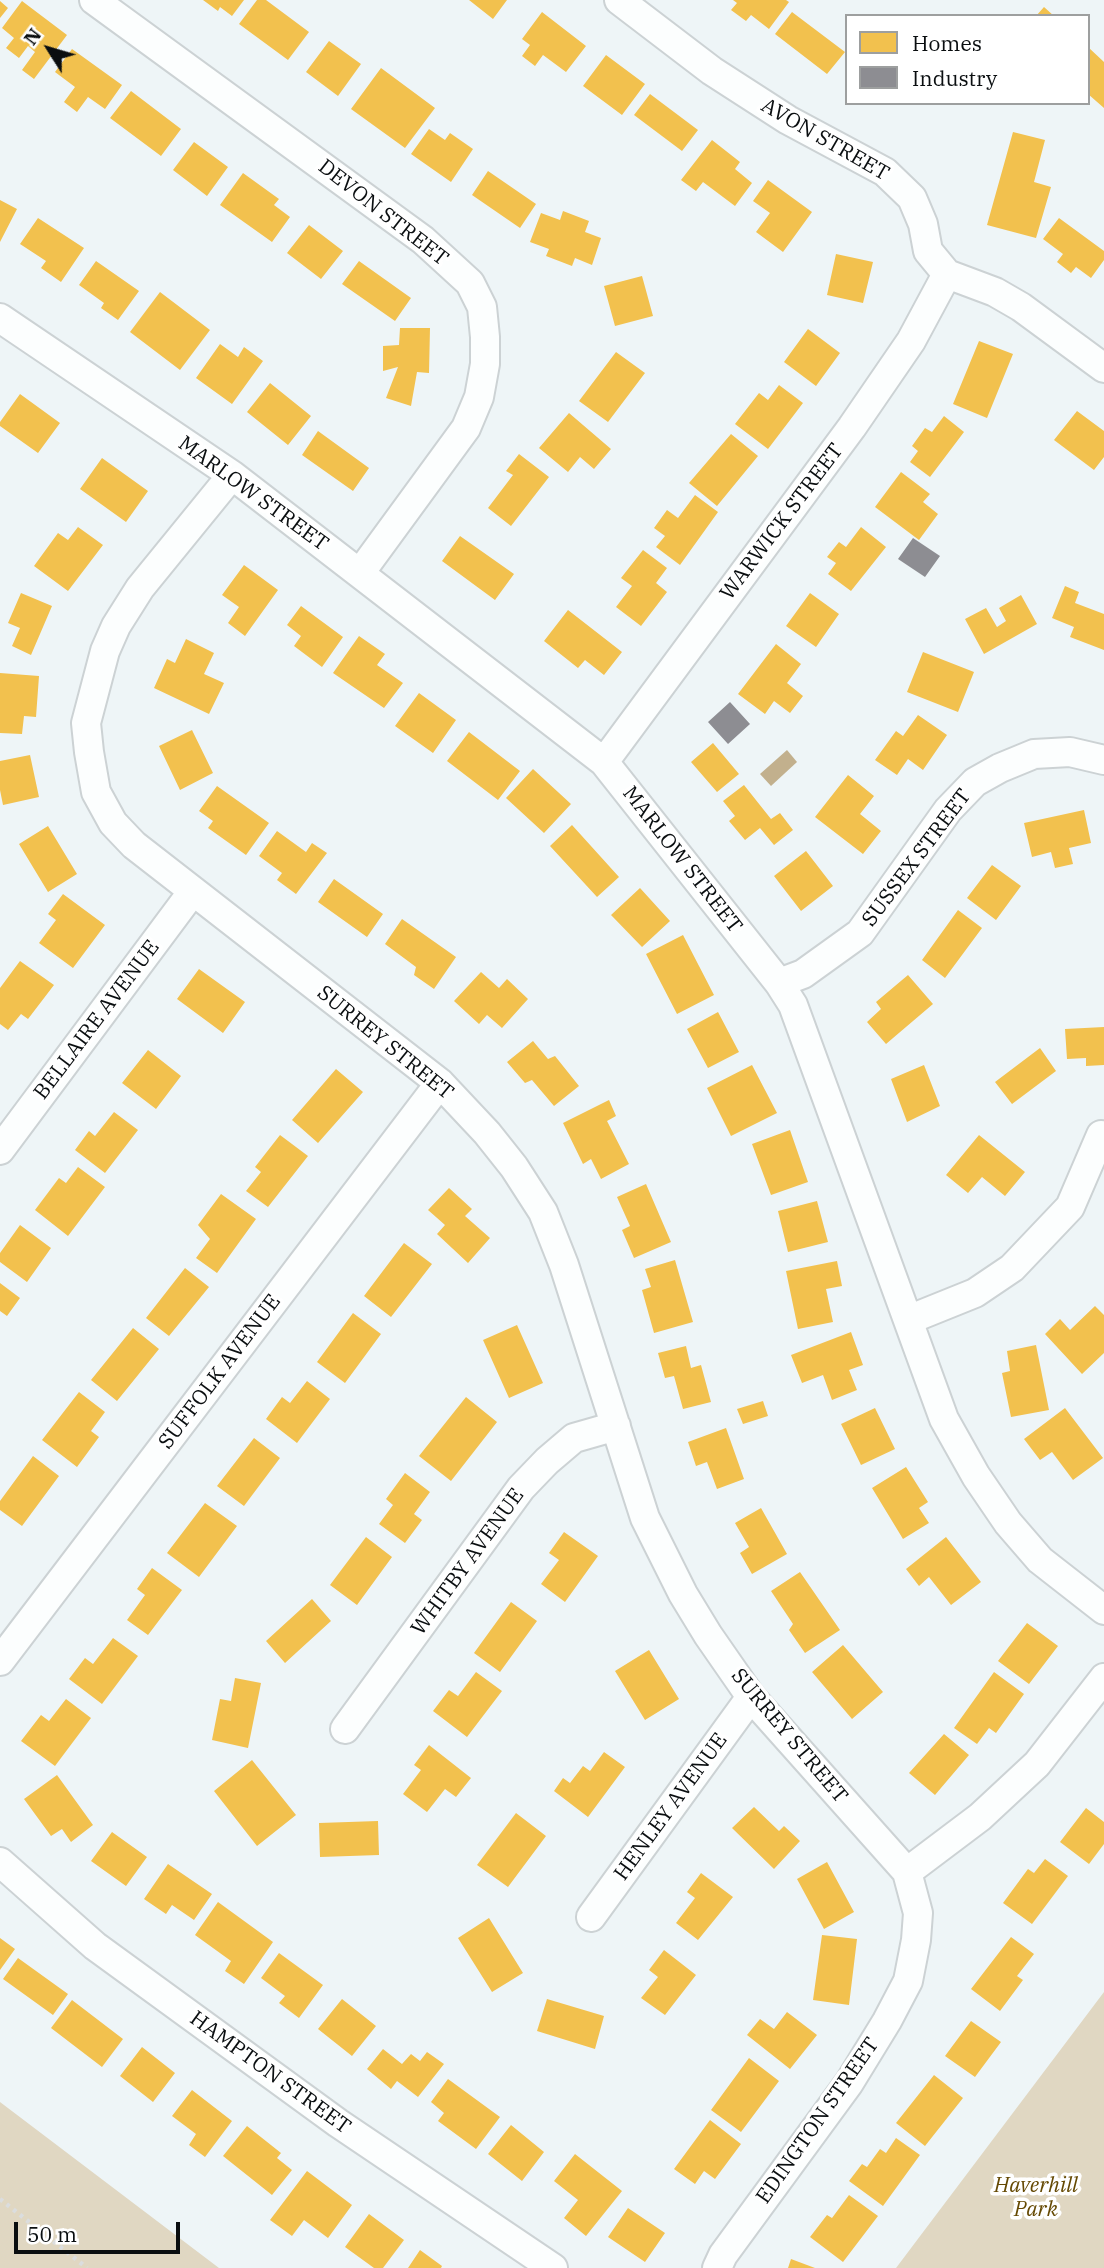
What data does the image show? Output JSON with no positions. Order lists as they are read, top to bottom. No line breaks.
{"streets":{"street":["AVON STREET","DEVON STREET","MARLOW STREET","WARWICK STREET","SUSSEX STREET","BELLAIRE AVENUE","SURREY STREET","SUFFOLK AVENUE","WHITBY AVENUE","HENLEY AVENUE","HAMPTON STREET","EDINGTON STREET"]},"crossings":[["AVON STREET","WARWICK STREET"],["DEVON STREET","MARLOW STREET"],["MARLOW STREET","WARWICK STREET"],["MARLOW STREET","SUSSEX STREET"],["MARLOW STREET","SURREY STREET"],["BELLAIRE AVENUE","SURREY STREET"],["SURREY STREET","SUFFOLK AVENUE"],["SURREY STREET","WHITBY AVENUE"],["SURREY STREET","HENLEY AVENUE"],["SURREY STREET","EDINGTON STREET"]],"parks":["Haverhill Park"],"legend":["Homes","Industry"],"scale_bar":"50 m","north":"top left"}
